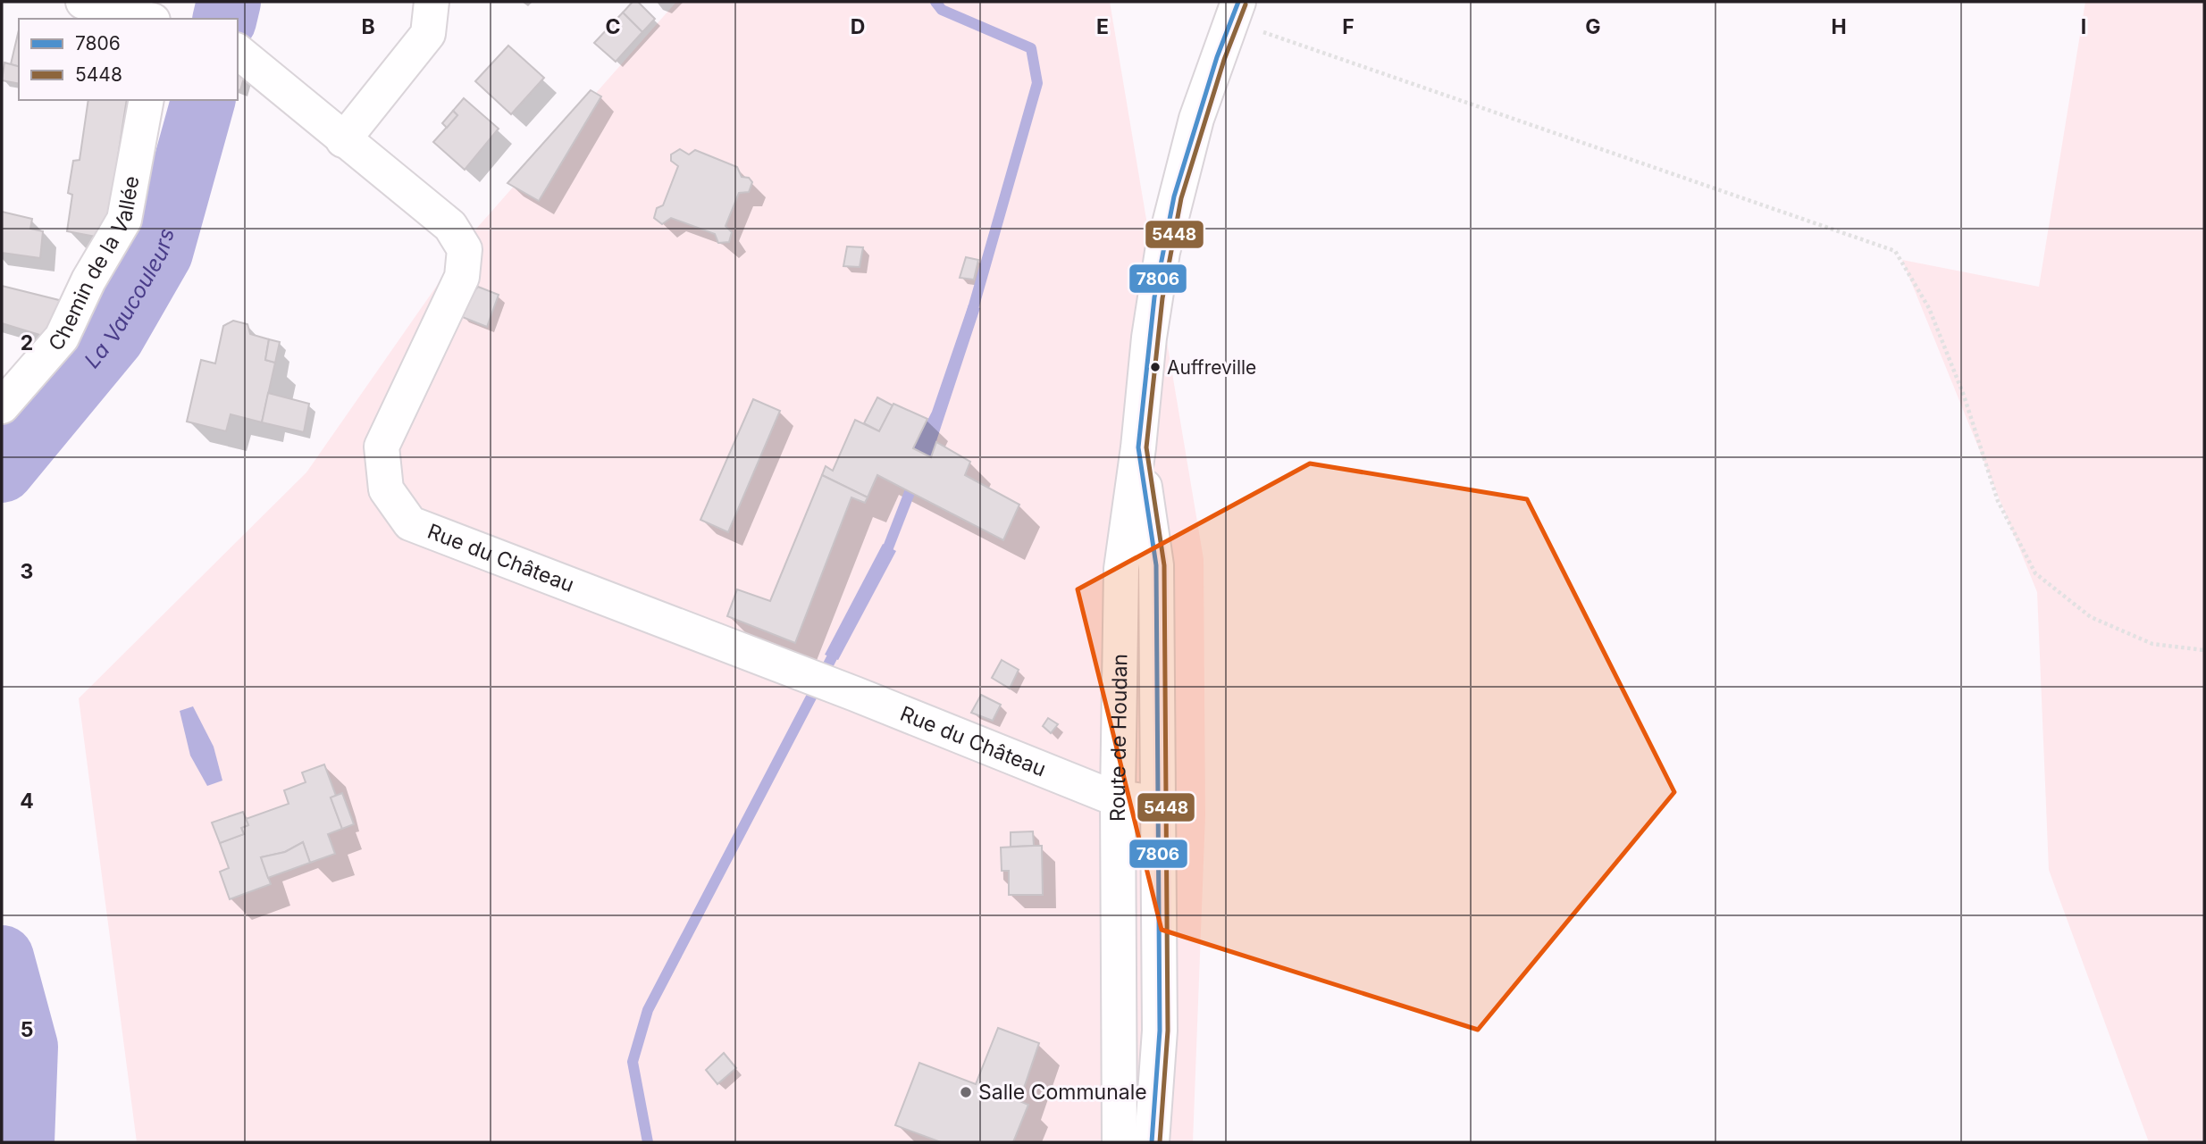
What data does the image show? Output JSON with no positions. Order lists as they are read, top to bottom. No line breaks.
{"streets":{"street":["Chemin de la Vallée","Rue du Château","Route de Houdan"]},"crossings":[["Rue du Château","Route de Houdan"]],"water":["La Vaucouleurs"],"places":["Auffreville","Salle Communale"],"lines":["transit line 7806","transit line 5448"],"legend":["7806","5448"],"grid":{"columns":["B","C","D","E","F","G","H","I"],"rows":["2","3","4","5"]}}
